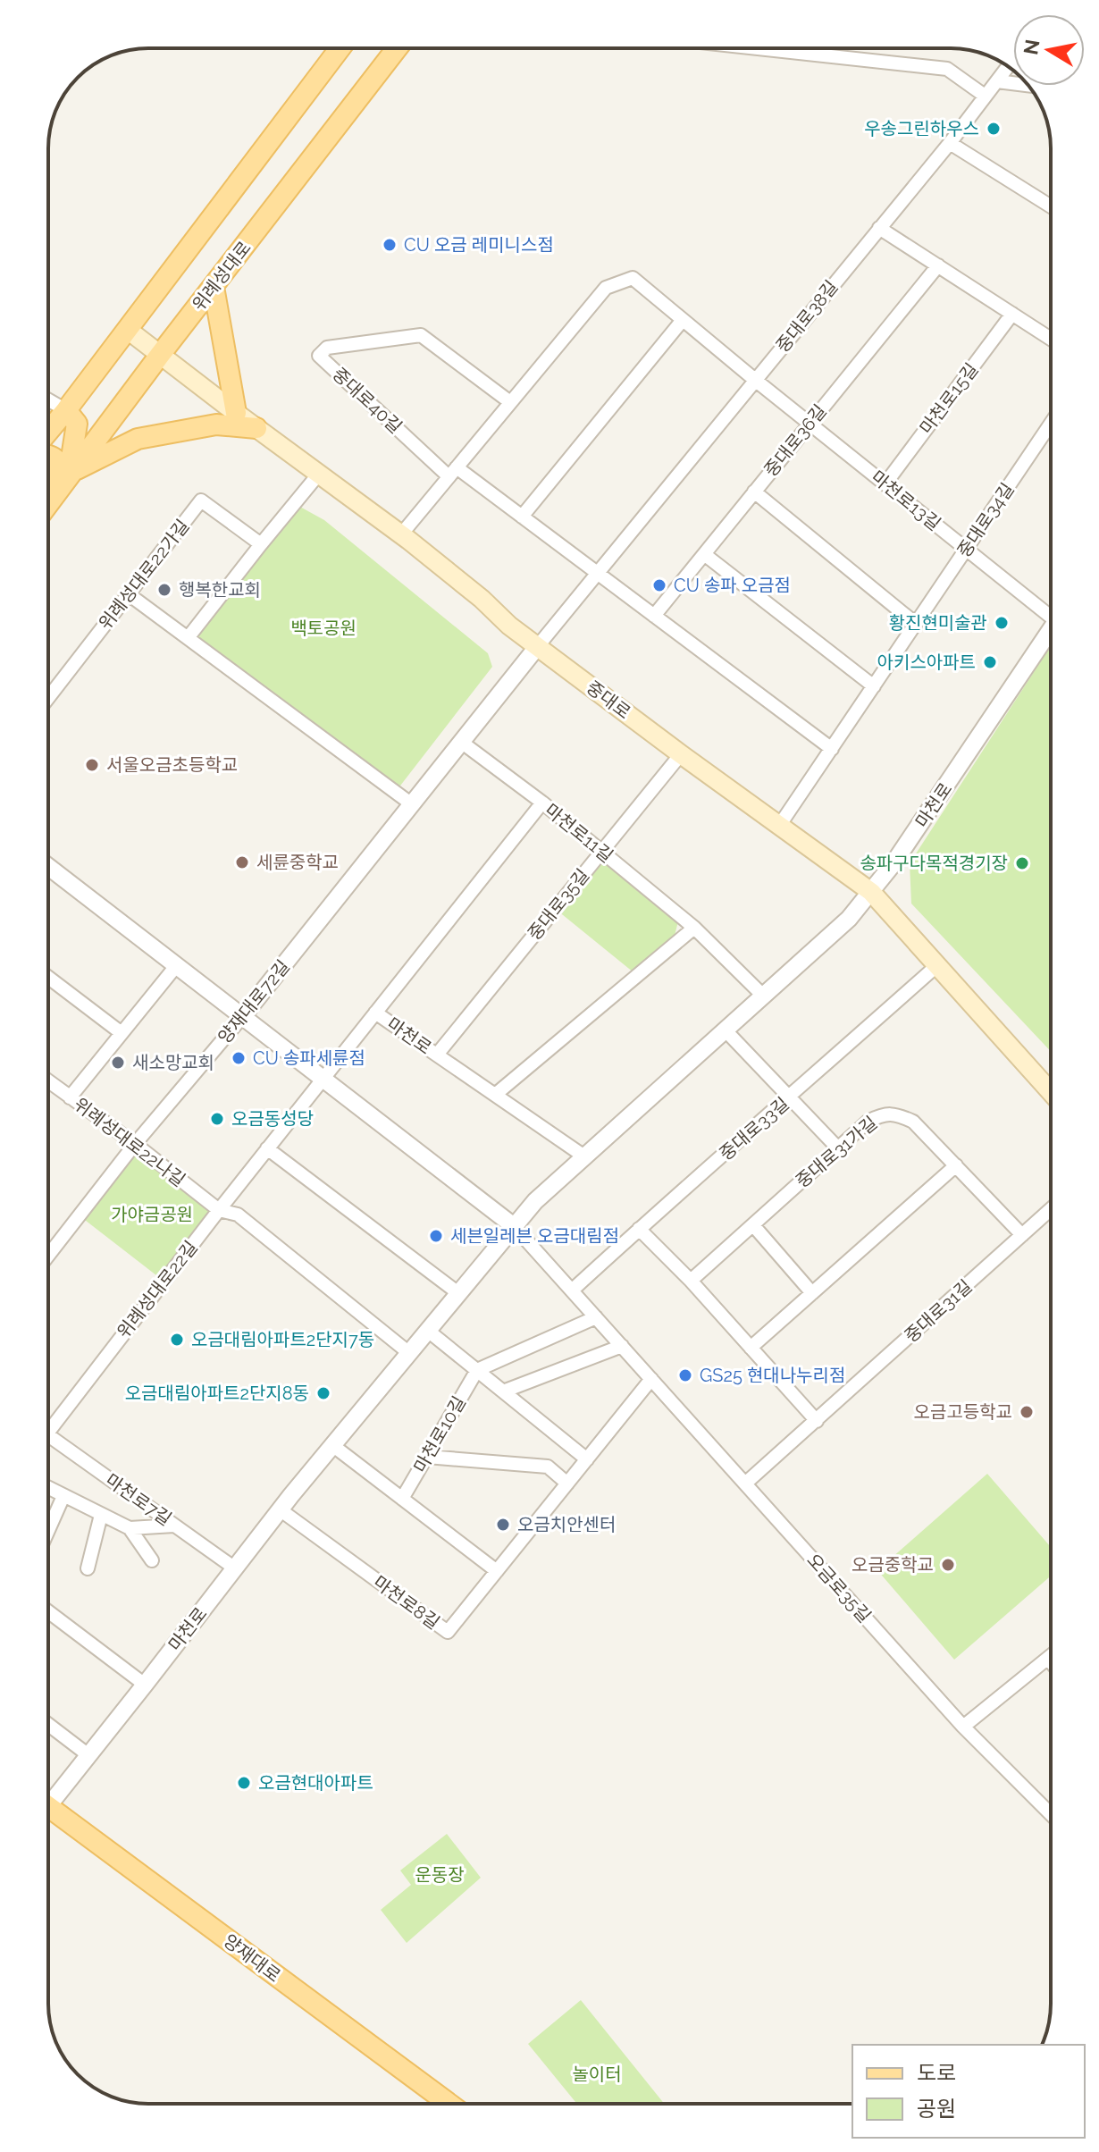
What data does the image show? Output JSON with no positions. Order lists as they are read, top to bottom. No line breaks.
{"streets":{"main road":["위례성대로","중대로","양재대로"],"street":["중대로38길","마천로15길","중대로40길","중대로36길","마천로13길","중대로34길","위례성대로22가길","마천로","마천로11길","중대로35길","양재대로72길","중대로33길","위례성대로22나길","중대로31가길","위례성대로22길","중대로31길","마천로10길","마천로7길","오금로35길","마천로8길"]},"crossings":[["위례성대로","중대로"],["중대로38길","마천로13길"],["중대로38길","중대로"],["중대로38길","양재대로72길"],["마천로15길","마천로13길"],["중대로36길","마천로13길"],["마천로13길","중대로34길"],["중대로34길","중대로"],["중대로","마천로"],["중대로","중대로35길"],["중대로","양재대로72길"],["중대로","중대로33길"],["마천로","마천로11길"],["마천로","중대로35길"],["마천로","위례성대로22길"],["마천로","마천로7길"],["마천로","오금로35길"],["마천로","마천로8길"],["마천로11길","중대로35길"],["마천로11길","양재대로72길"],["마천로11길","위례성대로22길"],["양재대로72길","위례성대로22나길"],["중대로33길","오금로35길"],["위례성대로22나길","위례성대로22길"],["중대로31가길","중대로31길"],["중대로31길","오금로35길"],["오금로35길","마천로8길"]],"parks":["백토공원","가야금공원","운동장","놀이터"],"places":["우송그린하우스","CU 오금 레미니스점","CU 송파 오금점","행복한교회","황진현미술관","아키스아파트","서울오금초등학교","세륜중학교","송파구다목적경기장","CU 송파세륜점","새소망교회","오금동성당","세븐일레븐 오금대림점","오금대림아파트2단지7동","GS25 현대나누리점","오금대림아파트2단지8동","오금고등학교","오금치안센터","오금중학교","오금현대아파트"],"legend":["도로","공원"],"north":"left"}
